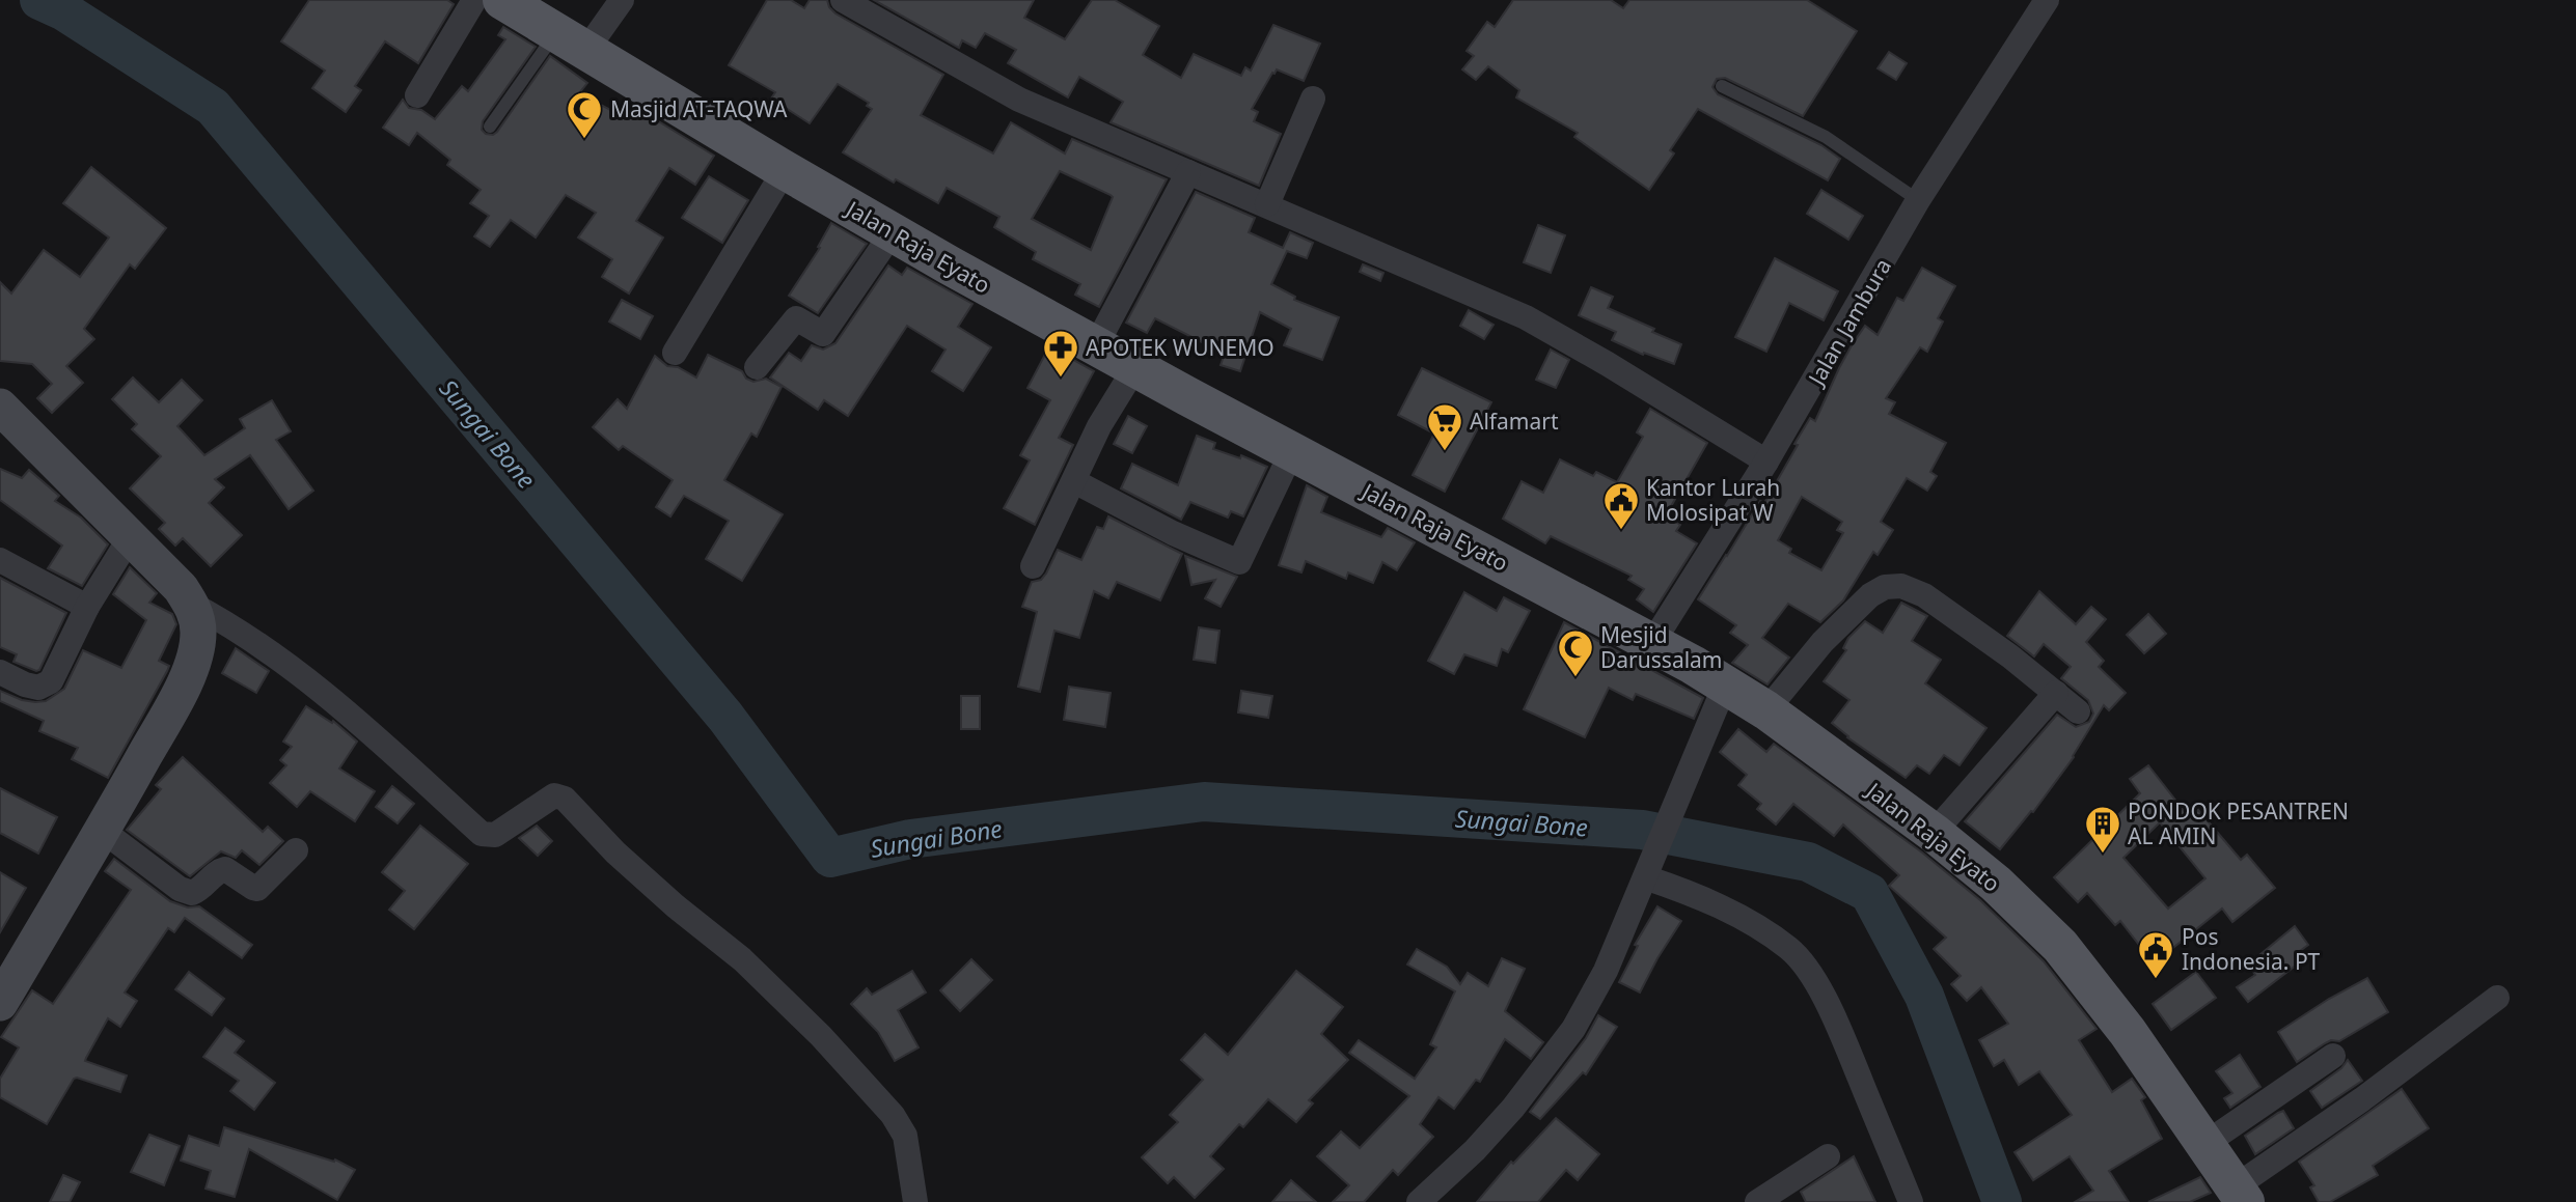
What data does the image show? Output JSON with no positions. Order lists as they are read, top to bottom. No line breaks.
{"streets":{"main road":["Jalan Raja Eyato"],"street":["Jalan Jambura"]},"crossings":[["Jalan Raja Eyato","Jalan Jambura"]],"water":["Sungai Bone"],"places":{"mosque":["Masjid AT-TAQWA","Mesjid Darussalam"],"pharmacy":["APOTEK WUNEMO"],"supermarket":["Alfamart"],"public building":["Kantor Lurah Molosipat W","Pos Indonesia. PT"],"building":["PONDOK PESANTREN AL AMIN"]}}
